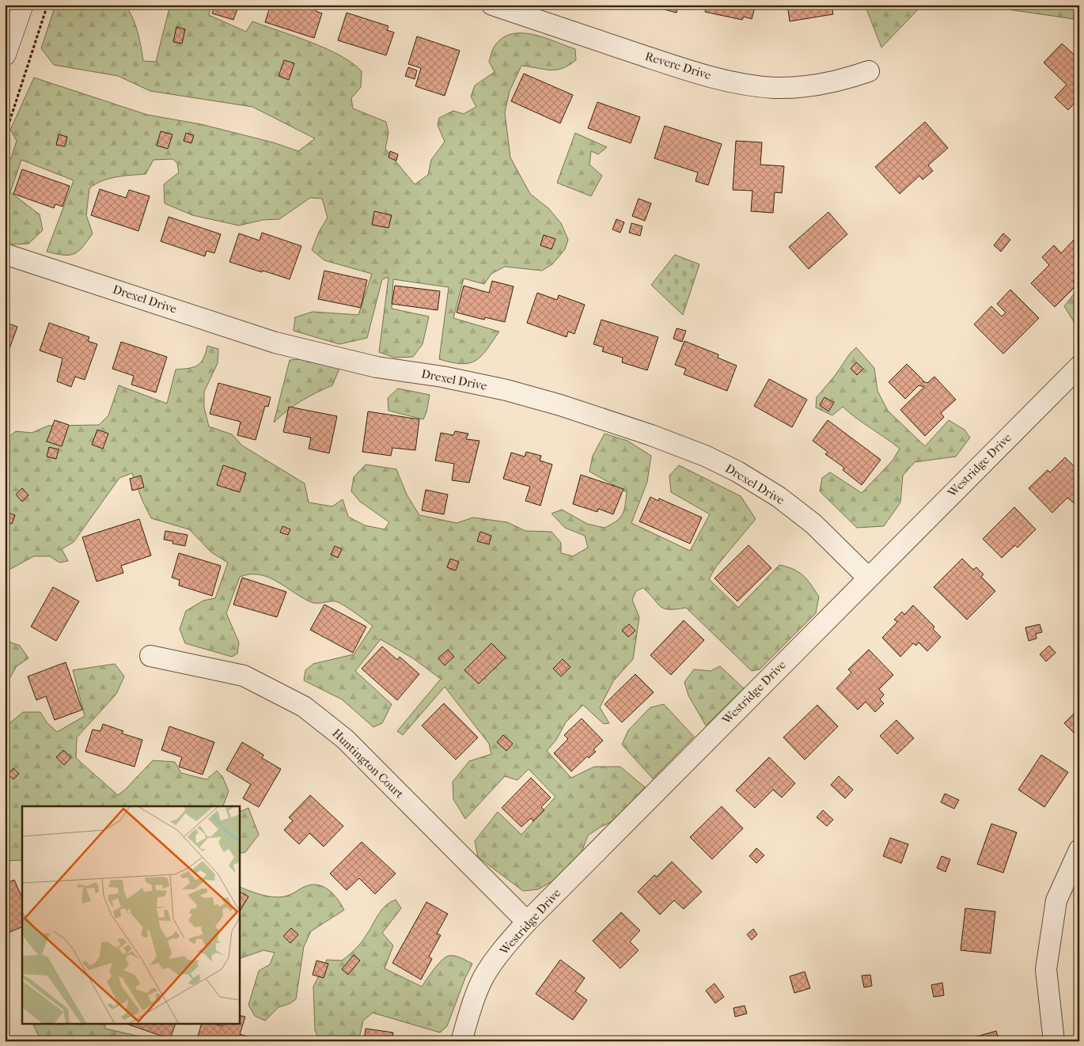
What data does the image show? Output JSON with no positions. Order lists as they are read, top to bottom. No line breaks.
{"streets":{"street":["Revere Drive","Drexel Drive","Westridge Drive","Huntington Court"]},"crossings":[["Drexel Drive","Westridge Drive"],["Westridge Drive","Huntington Court"]]}
